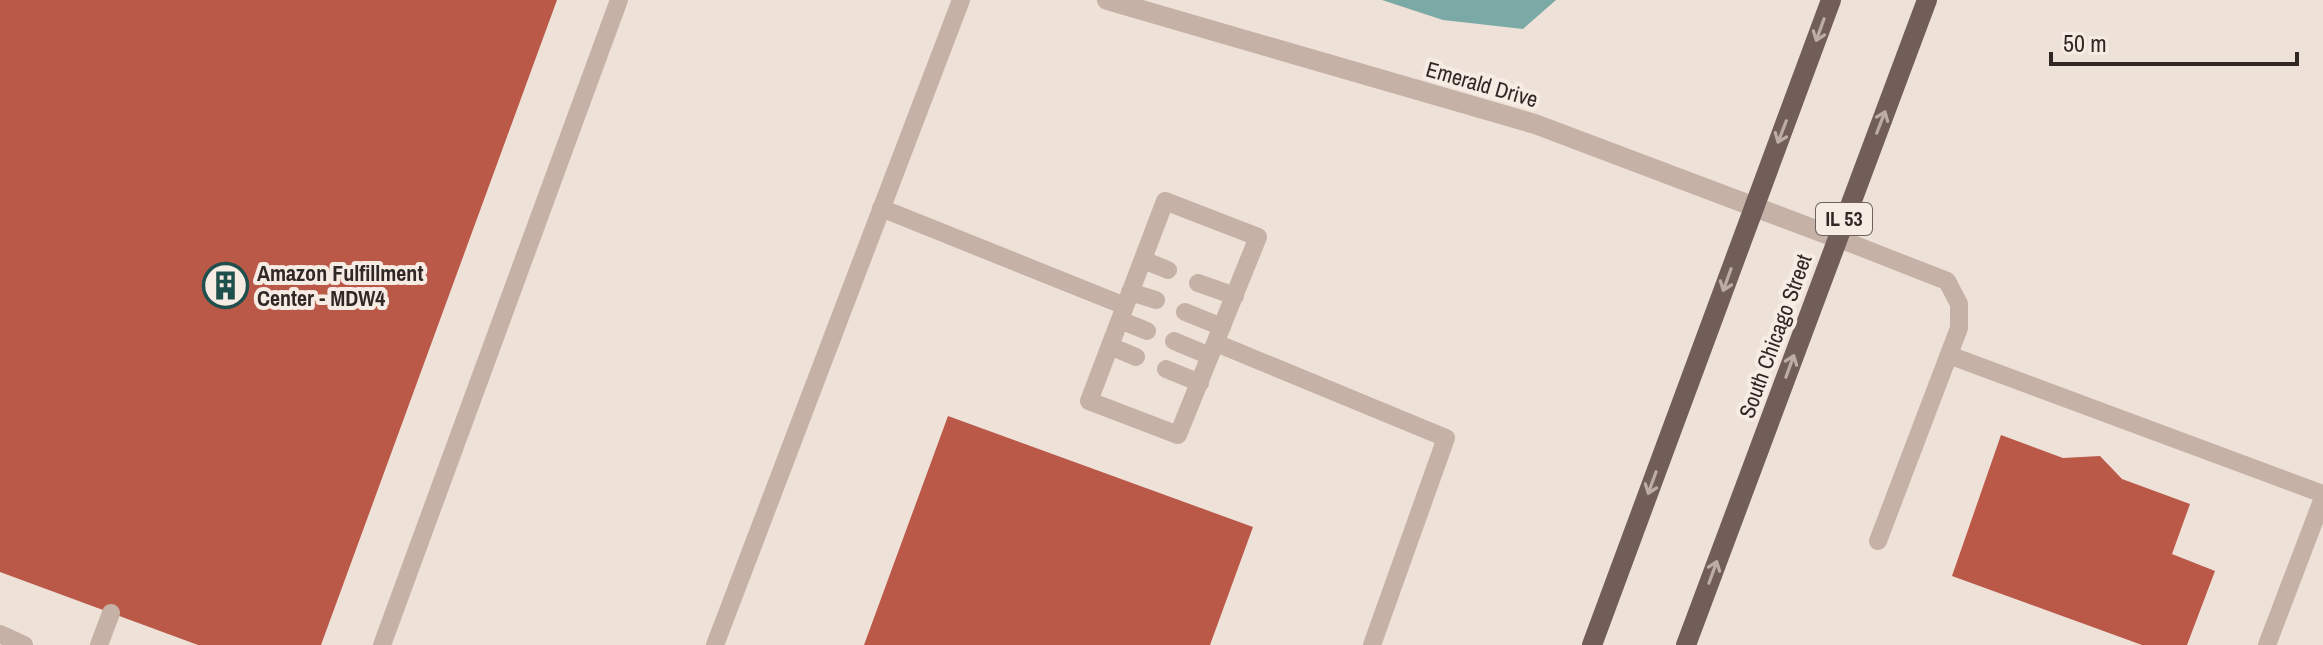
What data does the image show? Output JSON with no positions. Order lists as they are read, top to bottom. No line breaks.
{"streets":{"main road":["IL 53","South Chicago Street"],"street":["Emerald Drive"]},"crossings":[["Emerald Drive","South Chicago Street"]],"places":{"building":["Amazon Fulfillment Center - MDW4"]},"scale_bar":"50 m"}
